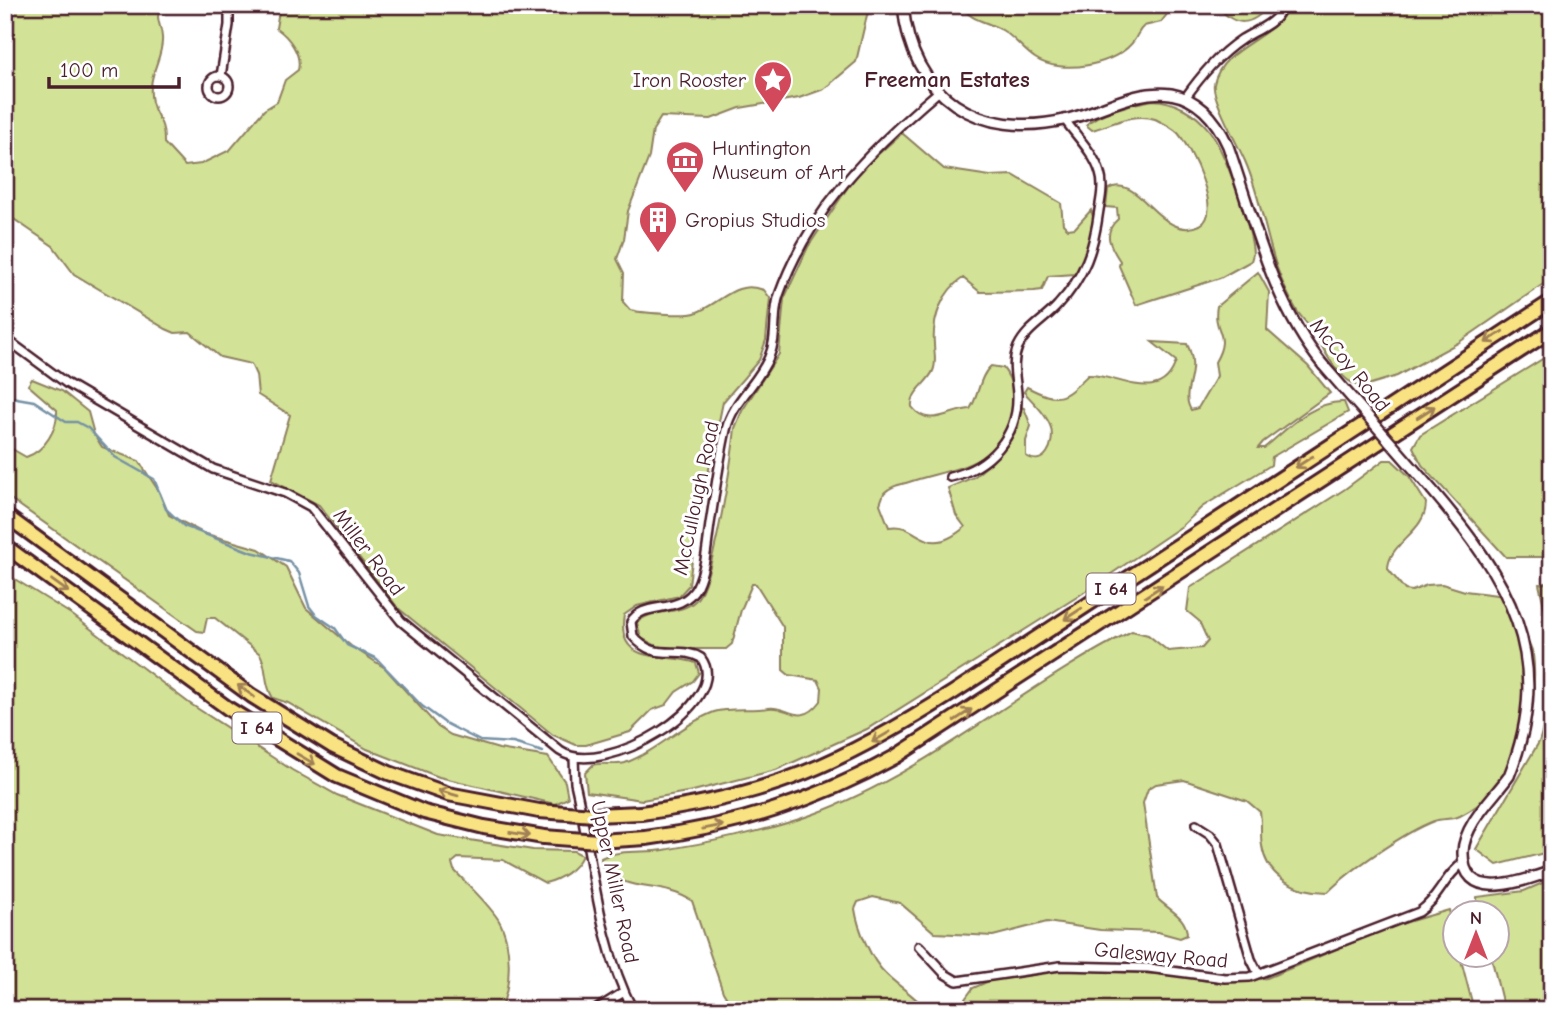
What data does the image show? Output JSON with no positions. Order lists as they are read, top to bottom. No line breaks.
{"streets":{"highway":["I 64"],"street":["McCoy Road","McCullough Road","Miller Road","Upper Miller Road","Galesway Road"]},"crossings":[["McCullough Road","Miller Road"],["McCullough Road","Upper Miller Road"],["Miller Road","Upper Miller Road"]],"districts":["Freeman Estates"],"places":{"place":["Iron Rooster"],"museum":["Huntington Museum of Art"],"building":["Gropius Studios"]},"scale_bar":"100 m","north":"top"}
